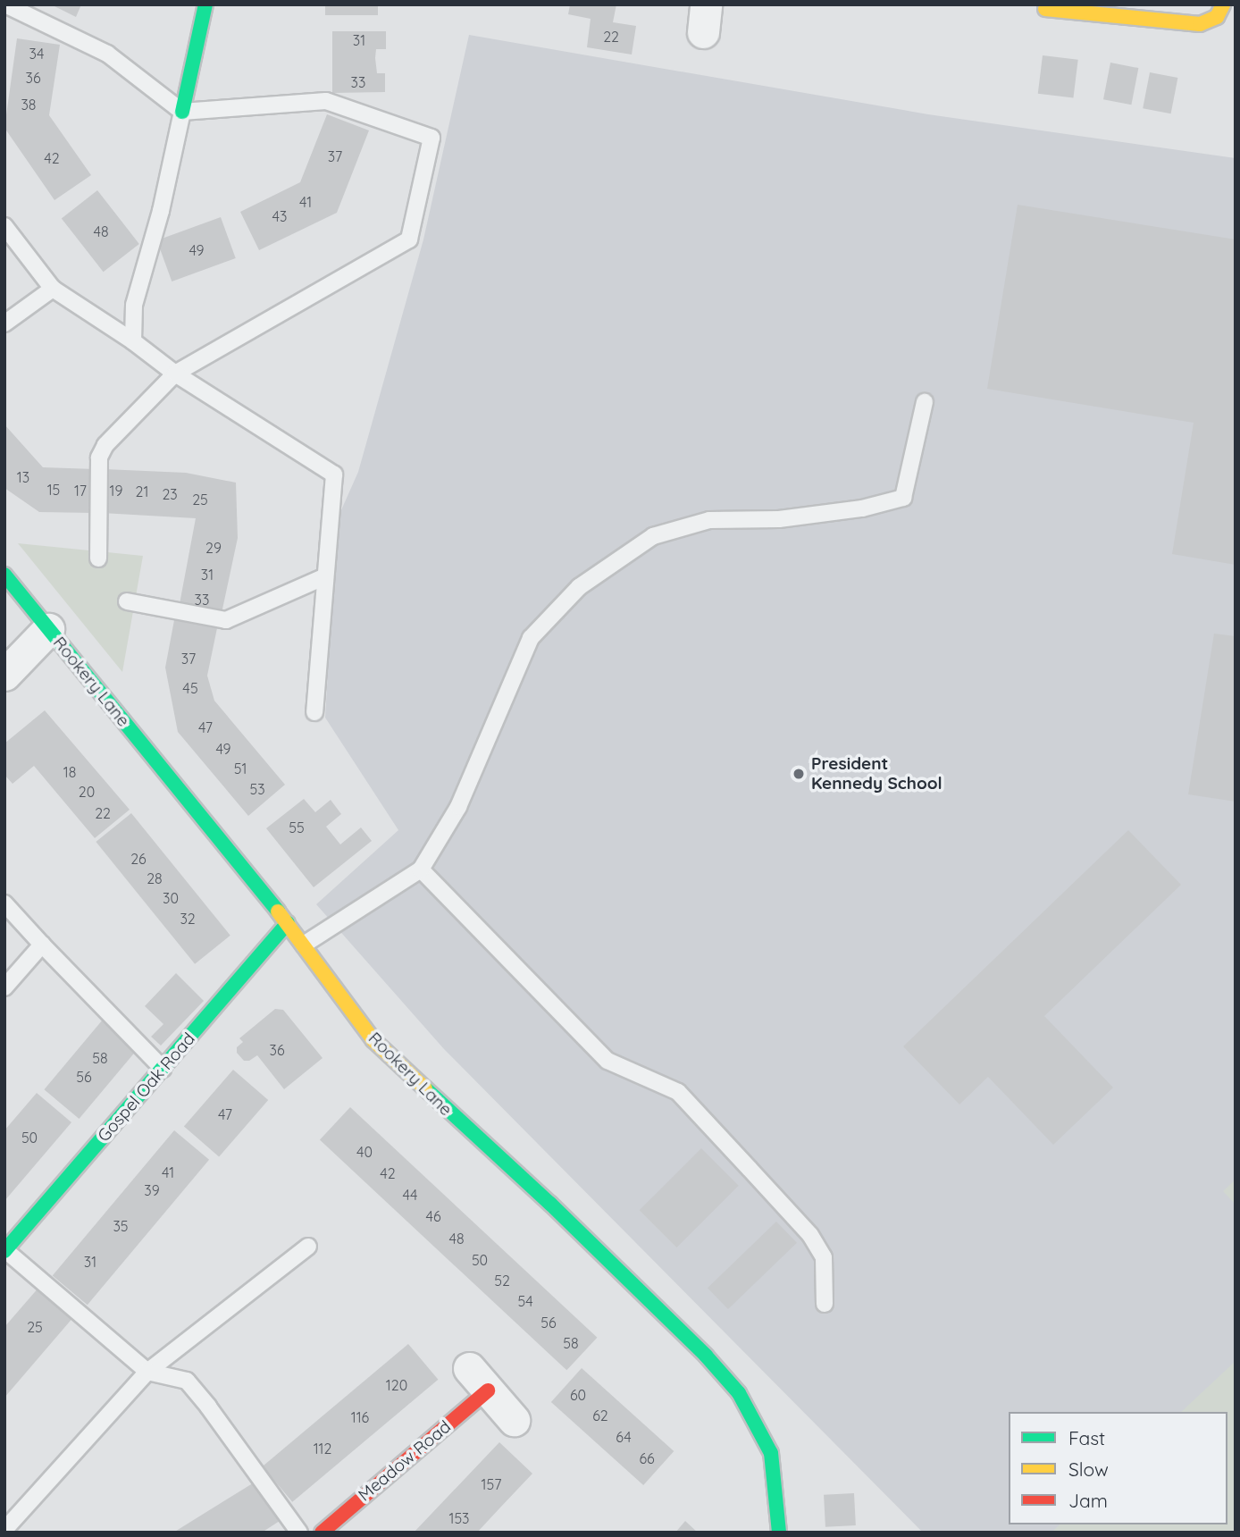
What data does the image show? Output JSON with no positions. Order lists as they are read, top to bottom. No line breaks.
{"streets":{"street":["Rookery Lane","Gospel Oak Road","Meadow Road"]},"crossings":[["Rookery Lane","Gospel Oak Road"]],"places":["President Kennedy School"],"house_numbers":["22","31","34","36","33","38","37","42","41","43","48","49","13","15","17","19","21","23","25","29","31","33","37","45","47","49","51","18","53","20","22","55","26","28","30","32","36","58","56","47","50","40","41","42","39","44","46","35","48","50","31","52","54","56","25","58","120","60","62","116","64","112","66","157","153"],"legend":["Fast","Slow","Jam"]}
